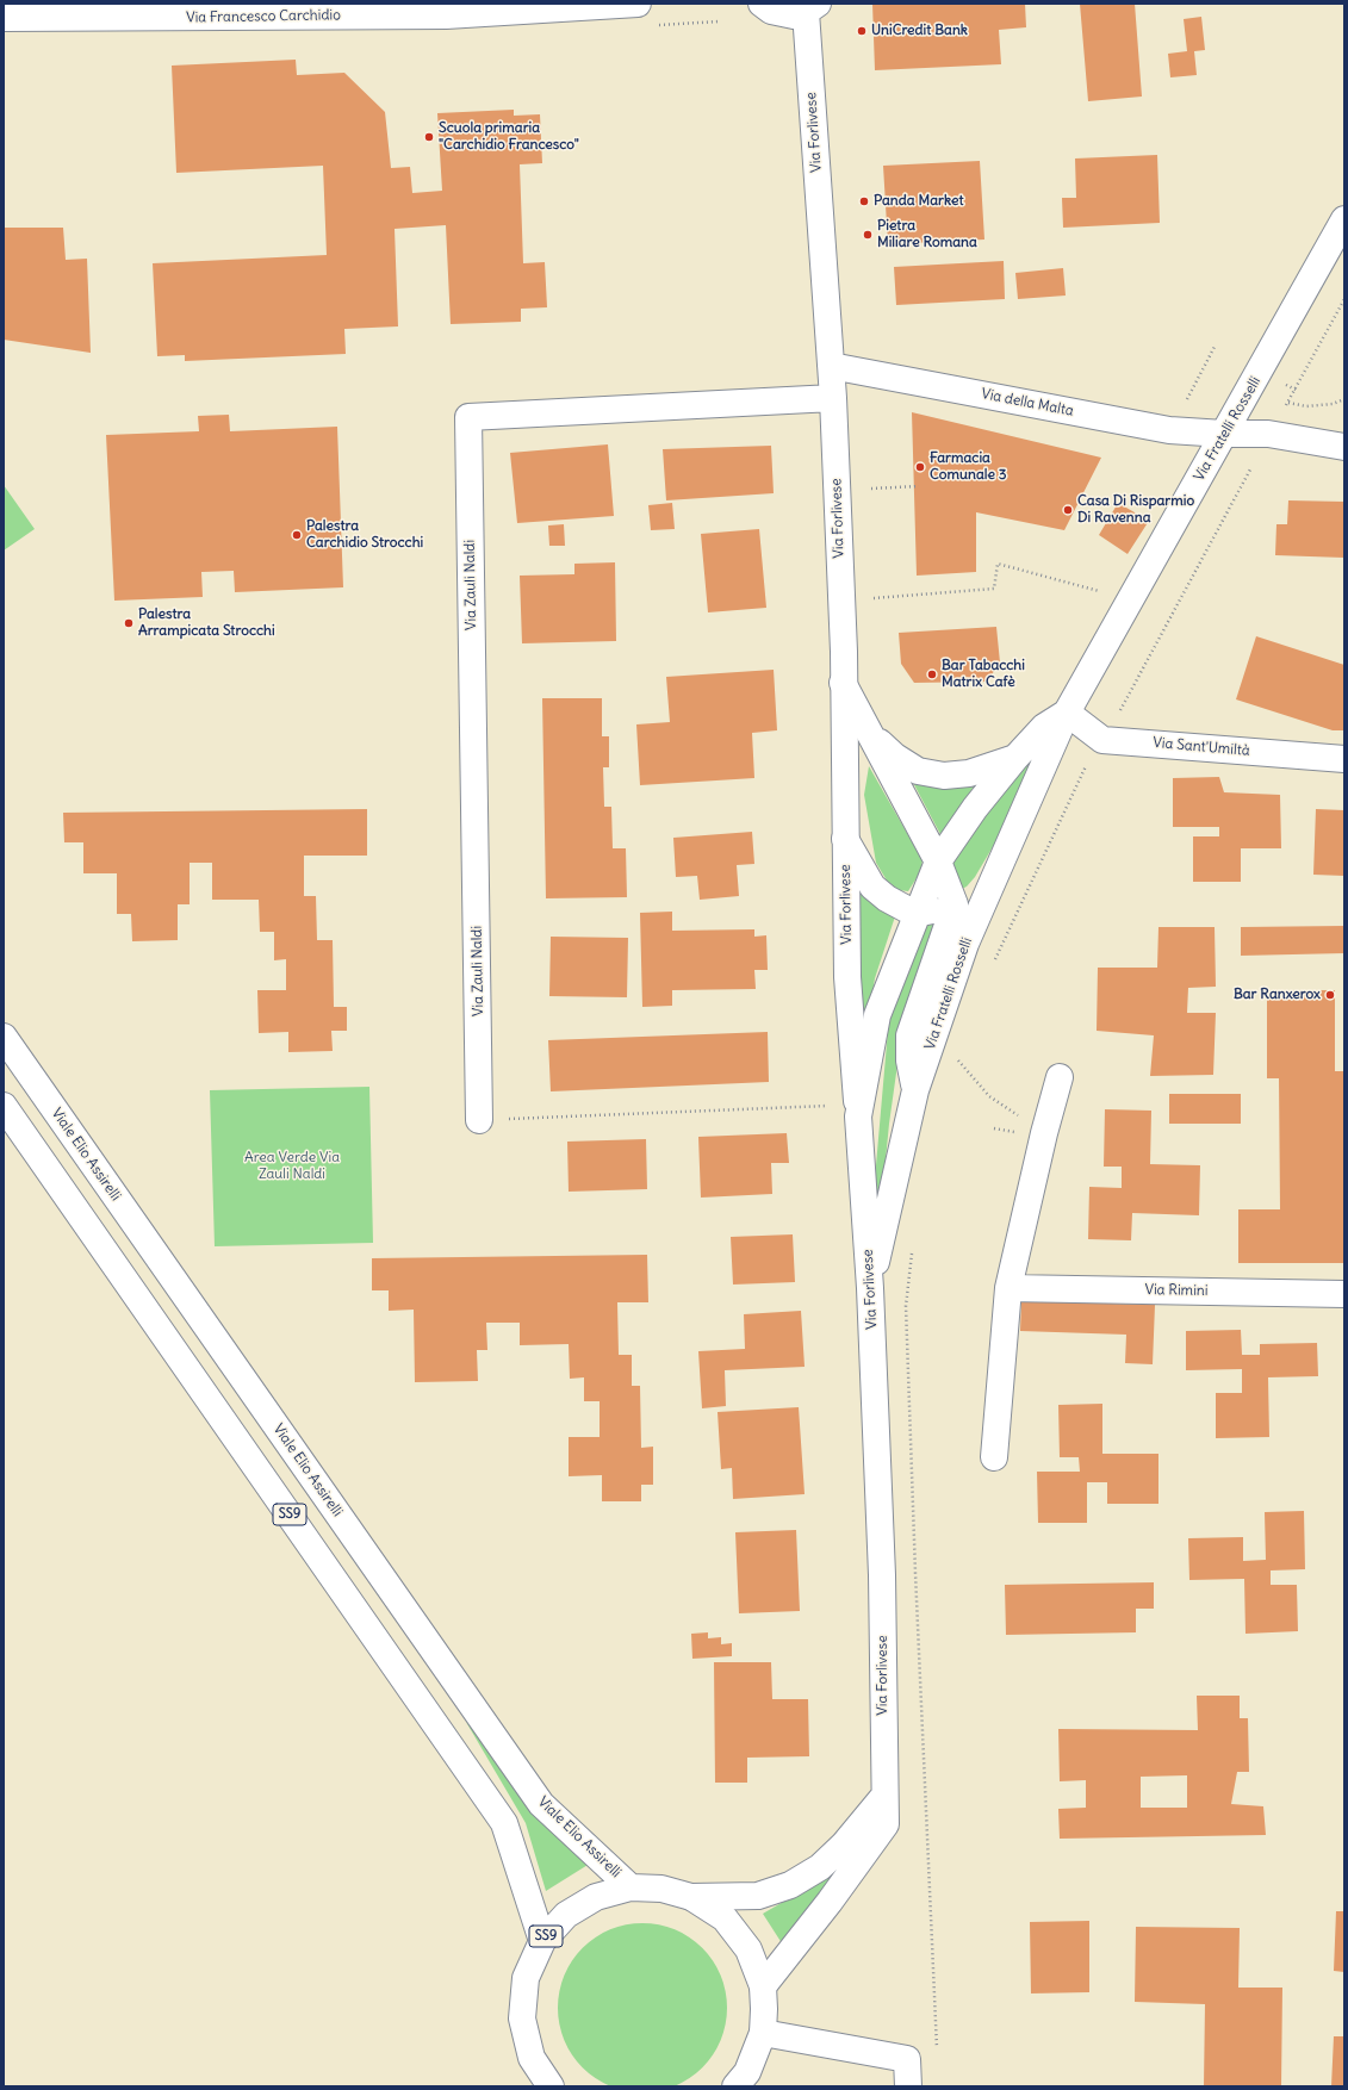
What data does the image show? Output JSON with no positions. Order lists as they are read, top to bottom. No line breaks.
{"streets":{"main road":["Via Francesco Carchidio","Via Forlivese","Via della Malta","Via Fratelli Rosselli","Via Zauli Naldi","Via Sant'Umiltà","Viale Elio Assirelli","Via Rimini","SS9"]},"crossings":[["Via Forlivese","Via della Malta"],["Via Forlivese","Via Fratelli Rosselli"],["Via Forlivese","Via Zauli Naldi"],["Via Forlivese","SS9"],["Via della Malta","Via Fratelli Rosselli"],["Via Fratelli Rosselli","Via Sant'Umiltà"],["Viale Elio Assirelli","SS9"]],"parks":["Area Verde Via Zauli Naldi"],"places":["UniCredit Bank","Scuola primaria \"Carchidio Francesco\"","Panda Market","Pietra Miliare Romana","Farmacia Comunale 3","Casa Di Risparmio Di Ravenna","Palestra Carchidio Strocchi","Palestra Arrampicata Strocchi","Bar Tabacchi Matrix Cafè","Bar Ranxerox"]}
